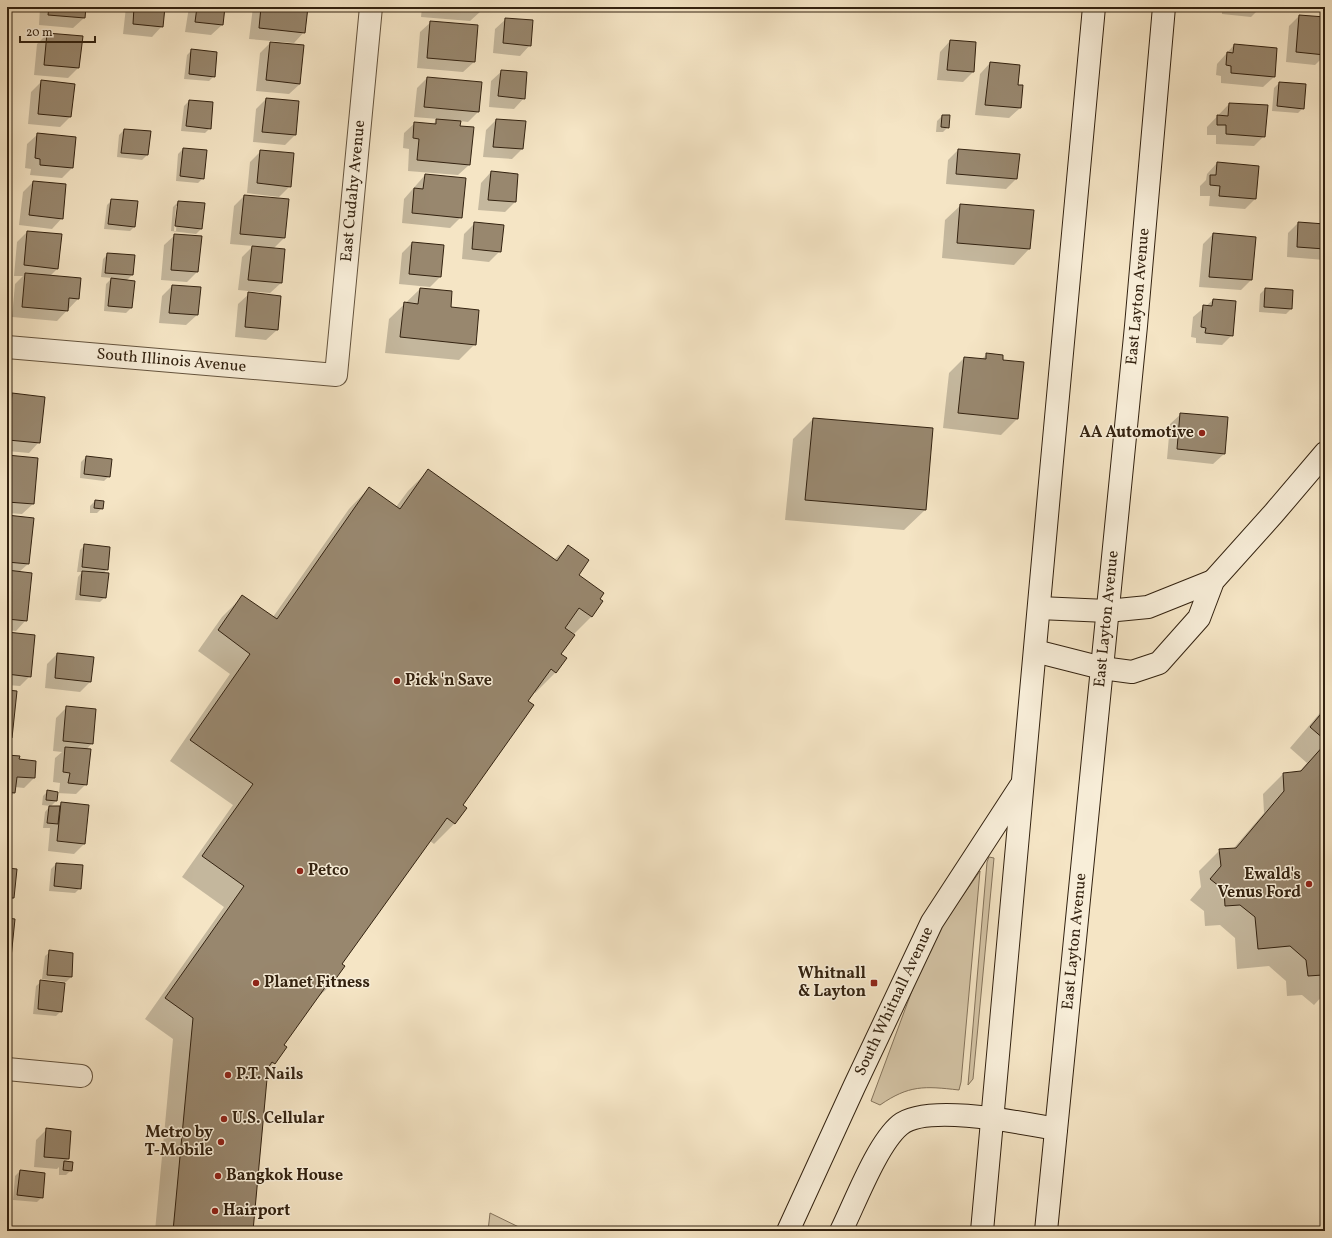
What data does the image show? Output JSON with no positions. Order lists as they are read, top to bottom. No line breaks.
{"streets":{"main road":["East Cudahy Avenue","East Layton Avenue","South Illinois Avenue","South Whitnall Avenue"]},"crossings":[["East Cudahy Avenue","South Illinois Avenue"]],"places":{"other":["AA Automotive","Pick 'n Save","Petco","Ewald's Venus Ford","Planet Fitness","P.T. Nails","U.S. Cellular","Metro by T-Mobile","Bangkok House","Hairport"],"transit":["Whitnall & Layton"]},"scale_bar":"20 m"}
